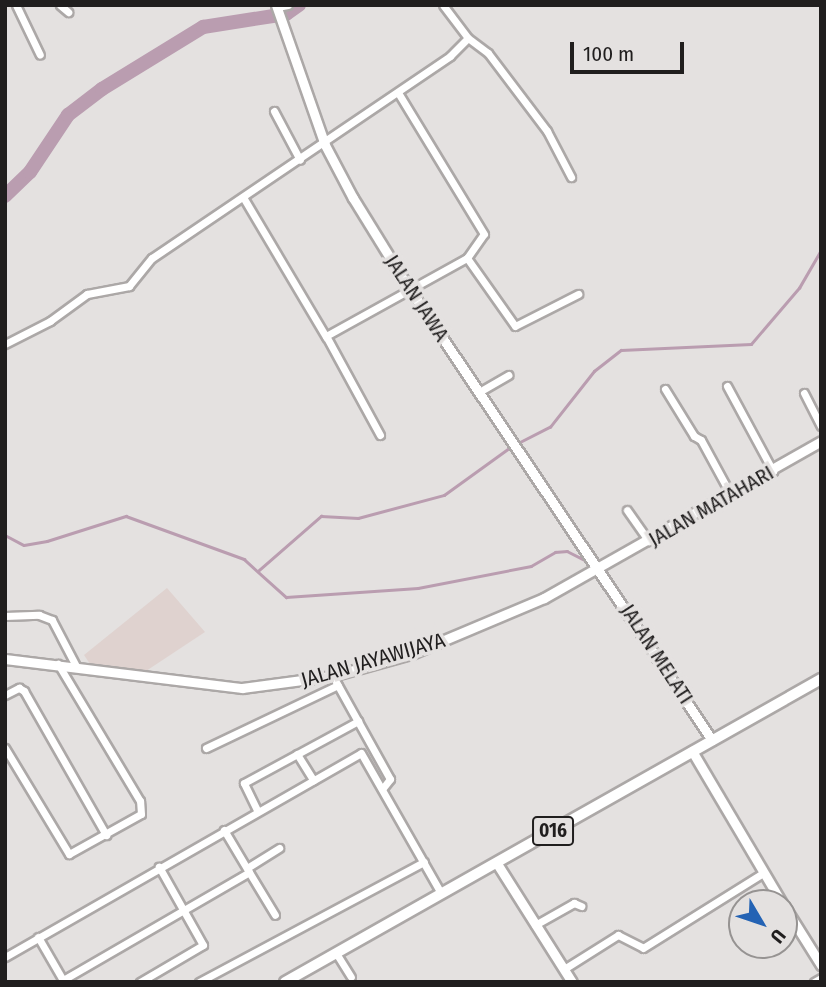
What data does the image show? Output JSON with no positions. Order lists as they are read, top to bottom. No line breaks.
{"streets":{"main road":["016"],"street":["JALAN JAWA","JALAN MATAHARI","JALAN MELATI","JALAN JAYAWIJAYA"]},"crossings":[["JALAN JAWA","JALAN MATAHARI"],["JALAN JAWA","JALAN MELATI"],["JALAN JAWA","JALAN JAYAWIJAYA"],["JALAN MATAHARI","JALAN MELATI"],["JALAN MATAHARI","JALAN JAYAWIJAYA"],["JALAN MELATI","JALAN JAYAWIJAYA"],["JALAN MELATI","016"]],"scale_bar":"100 m","north":"bottom right"}
